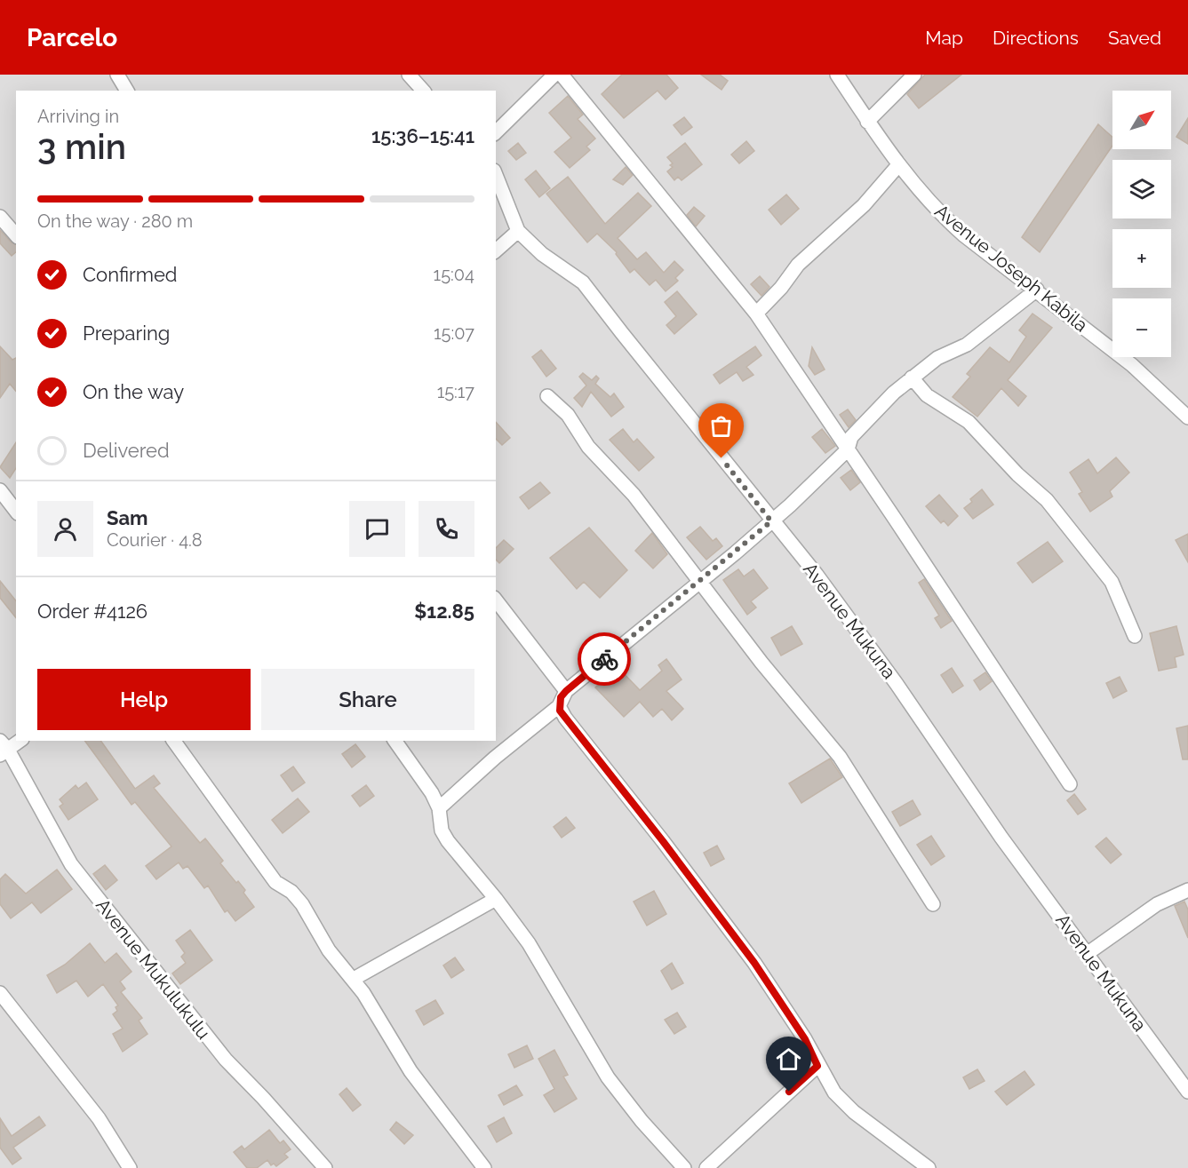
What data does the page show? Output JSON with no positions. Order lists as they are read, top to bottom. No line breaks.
{"streets":{"street":["Avenue Joseph Kabila","Avenue Mukuna","Avenue Mukulukulu"]},"north":"top right","page":{"header":"Parcelo","nav":["Map","Directions","Saved"],"map_buttons":["+","−"],"heading":["3 min","Arriving in","15:36–15:41"],"panel":["Sam","Courier · 4.8","Order #4126","$12.85"],"bar":"On the way · 280 m","list":[["Confirmed","15:04"],["Preparing","15:07"],["On the way","15:17"],"Delivered"],"buttons":["Help","Share"]}}
